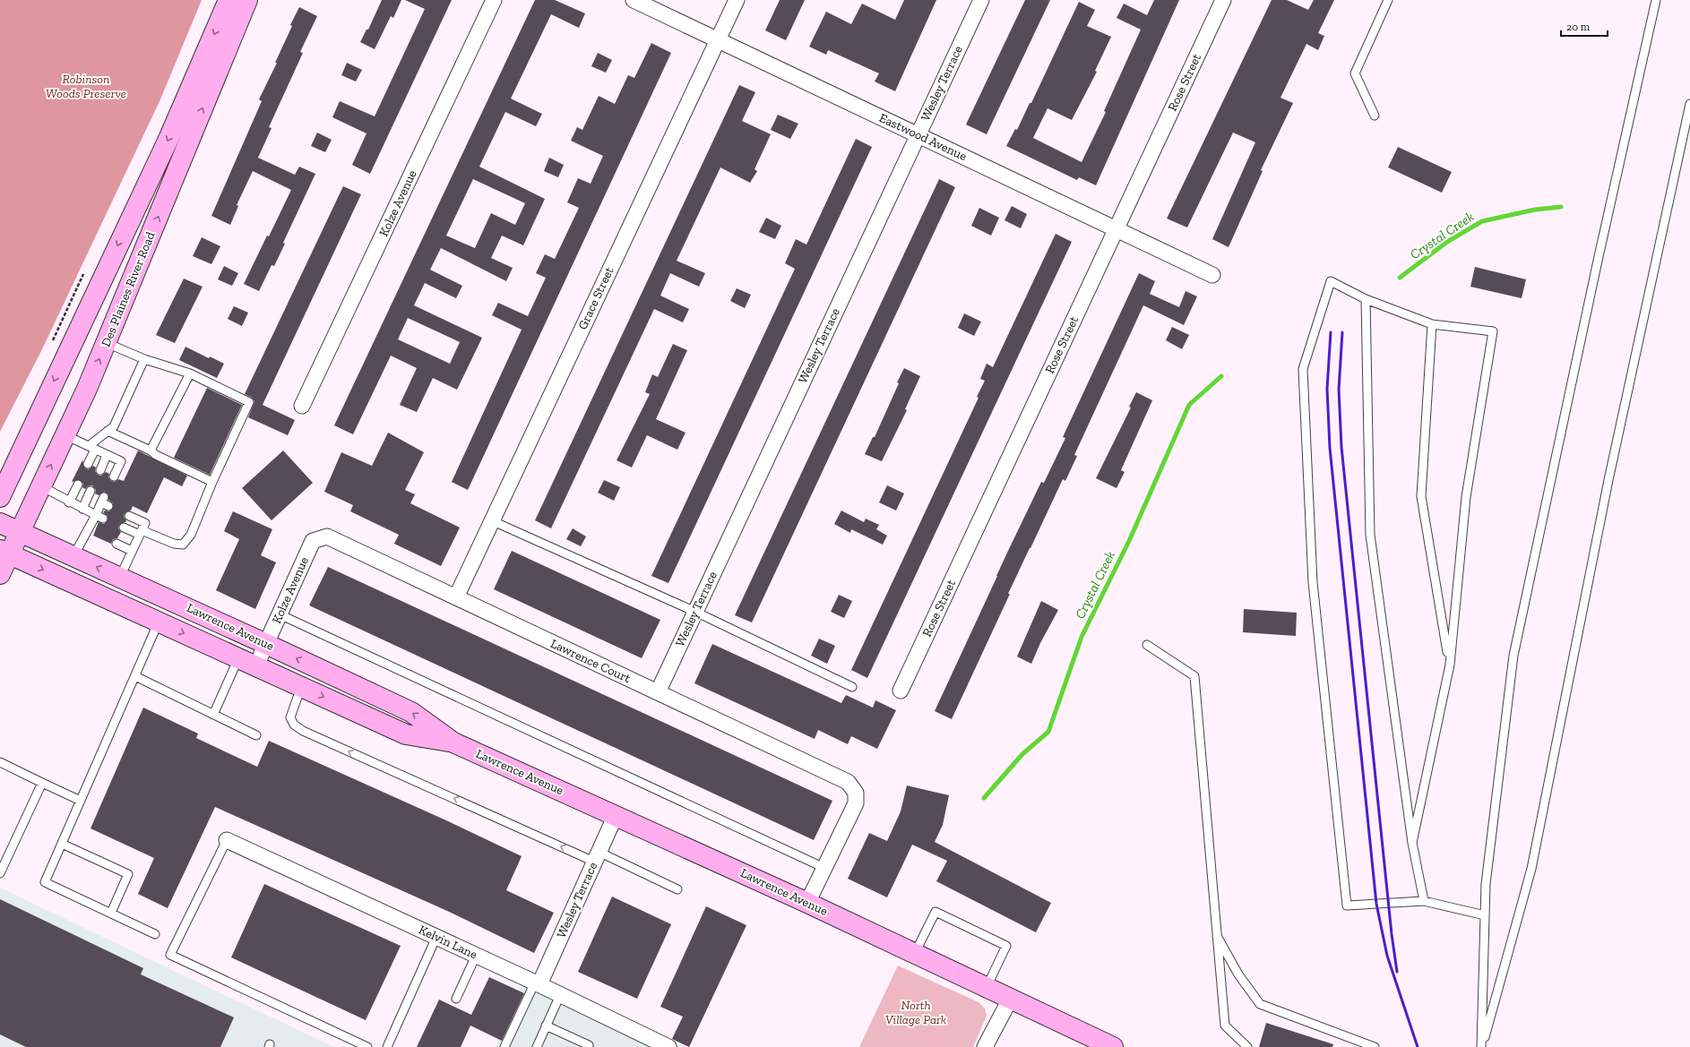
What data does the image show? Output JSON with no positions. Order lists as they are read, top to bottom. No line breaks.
{"streets":{"main road":["Des Plaines River Road","Lawrence Avenue"],"street":["Rose Street","Wesley Terrace","Eastwood Avenue","Kolze Avenue","Grace Street","Lawrence Court","Kelvin Lane"]},"crossings":[["Rose Street","Eastwood Avenue"],["Wesley Terrace","Eastwood Avenue"],["Wesley Terrace","Lawrence Avenue"],["Wesley Terrace","Lawrence Court"],["Wesley Terrace","Kelvin Lane"],["Eastwood Avenue","Grace Street"],["Kolze Avenue","Lawrence Avenue"],["Kolze Avenue","Lawrence Court"],["Des Plaines River Road","Lawrence Avenue"],["Grace Street","Lawrence Court"]],"water":["Crystal Creek"],"parks":["Robinson Woods Preserve","North Village Park"],"scale_bar":"20 m"}
